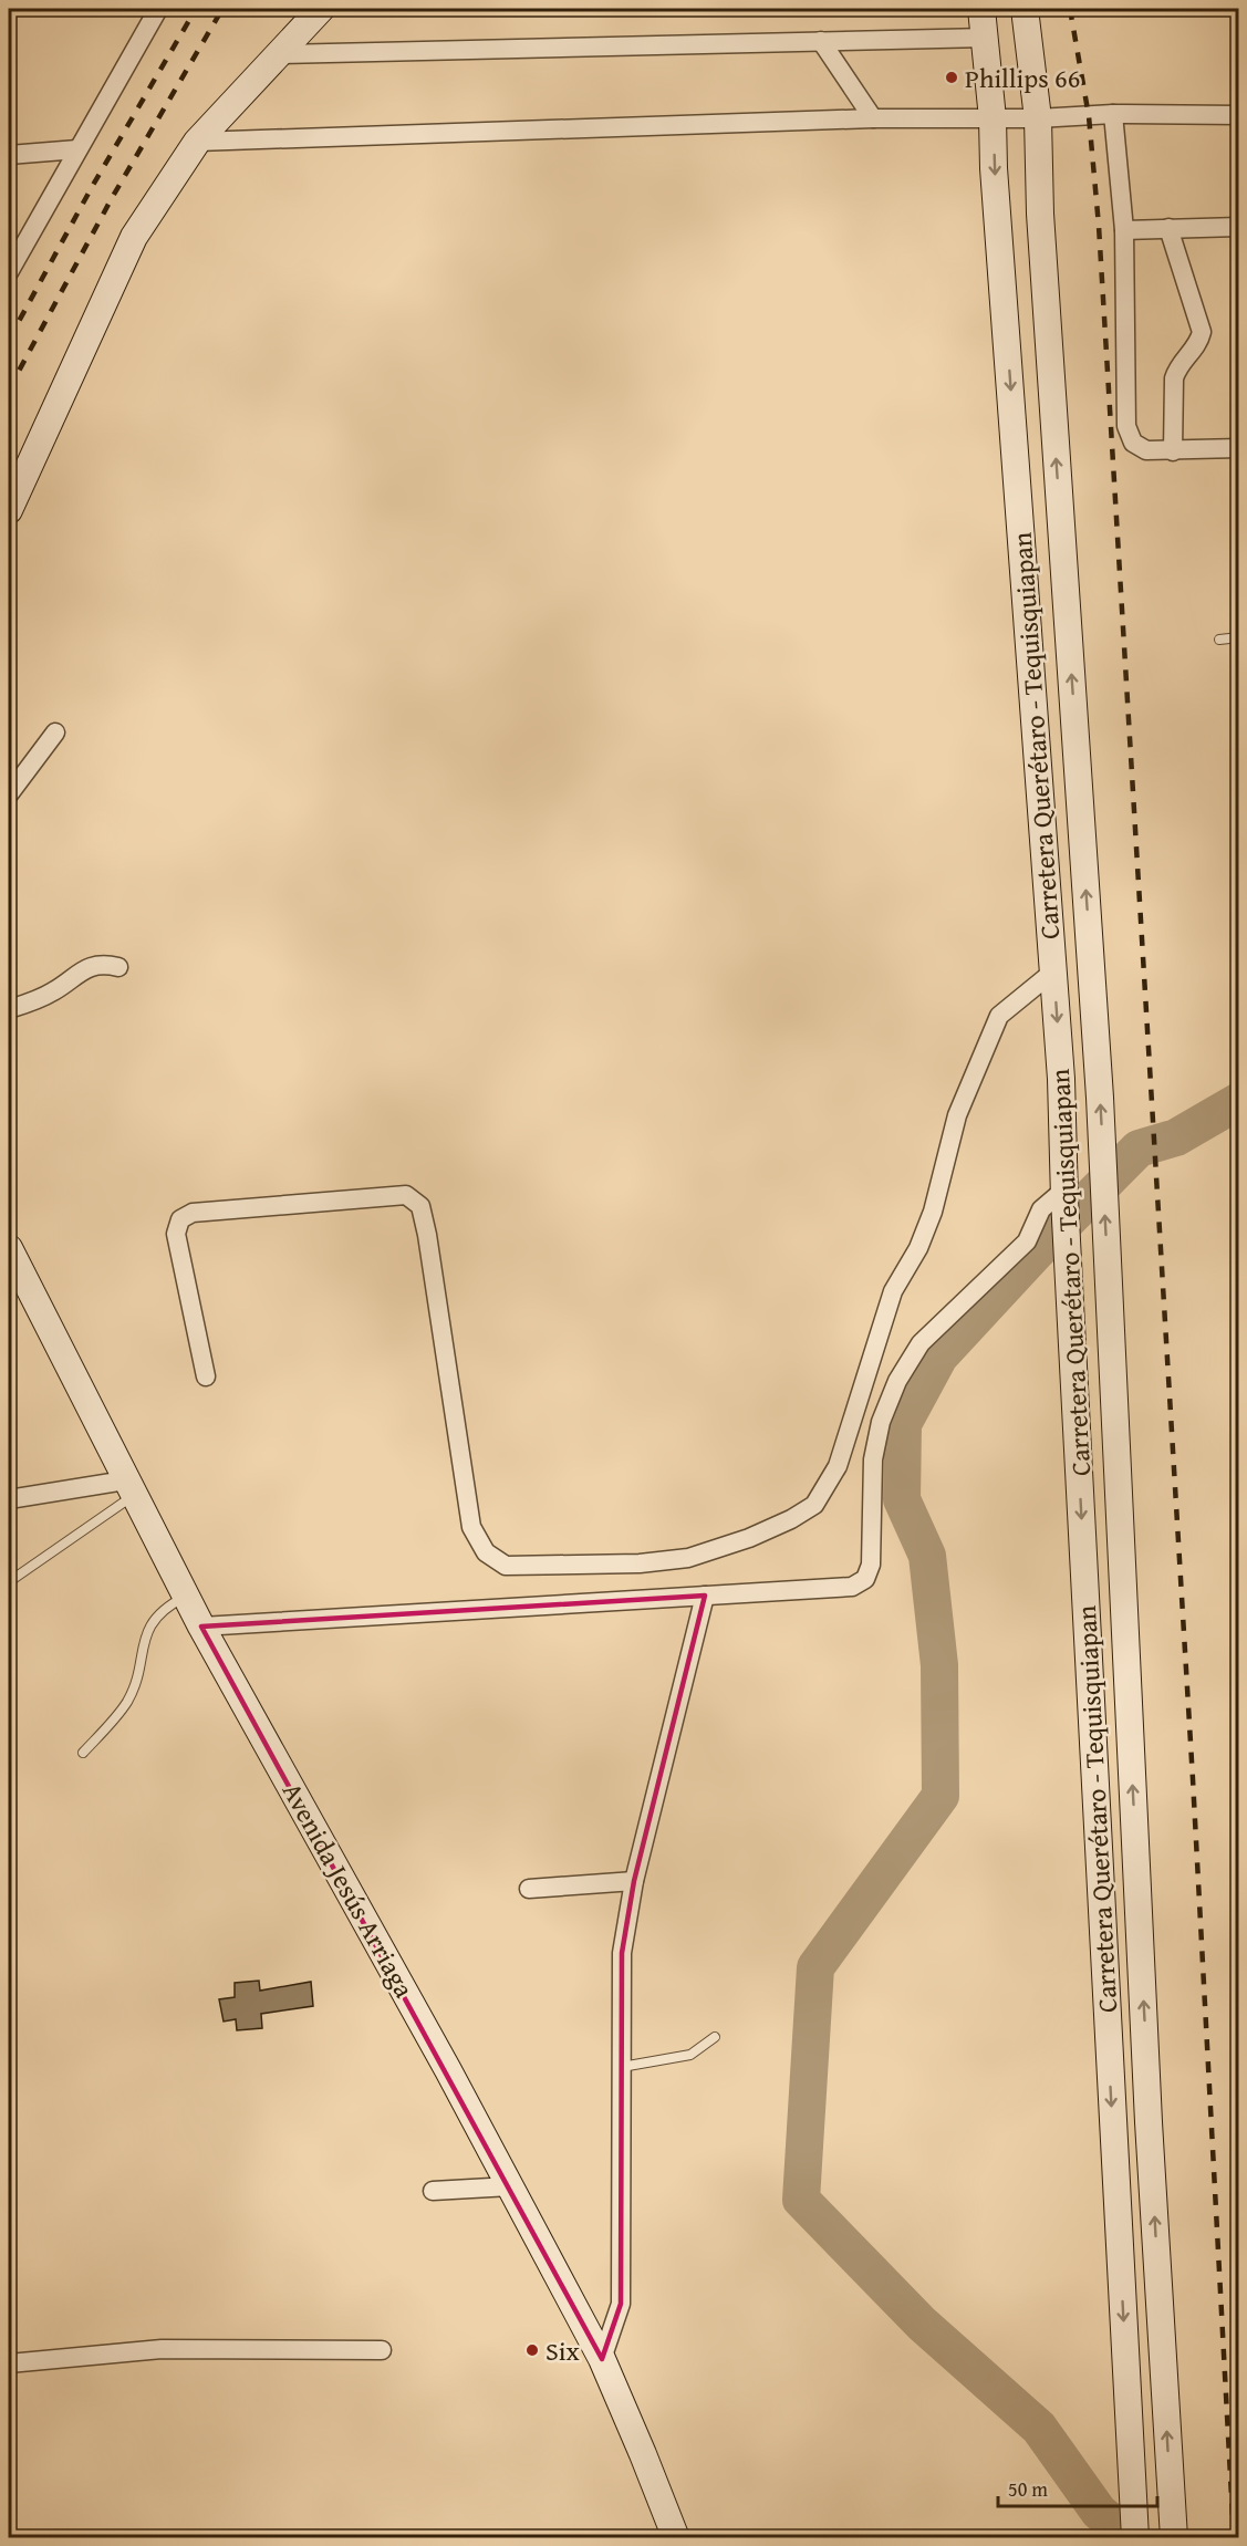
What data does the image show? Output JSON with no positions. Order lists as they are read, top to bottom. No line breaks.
{"streets":{"main road":["Carretera Querétaro - Tequisquiapan","Avenida Jesús Arriaga"]},"places":["Phillips 66","Six"],"scale_bar":"50 m"}
